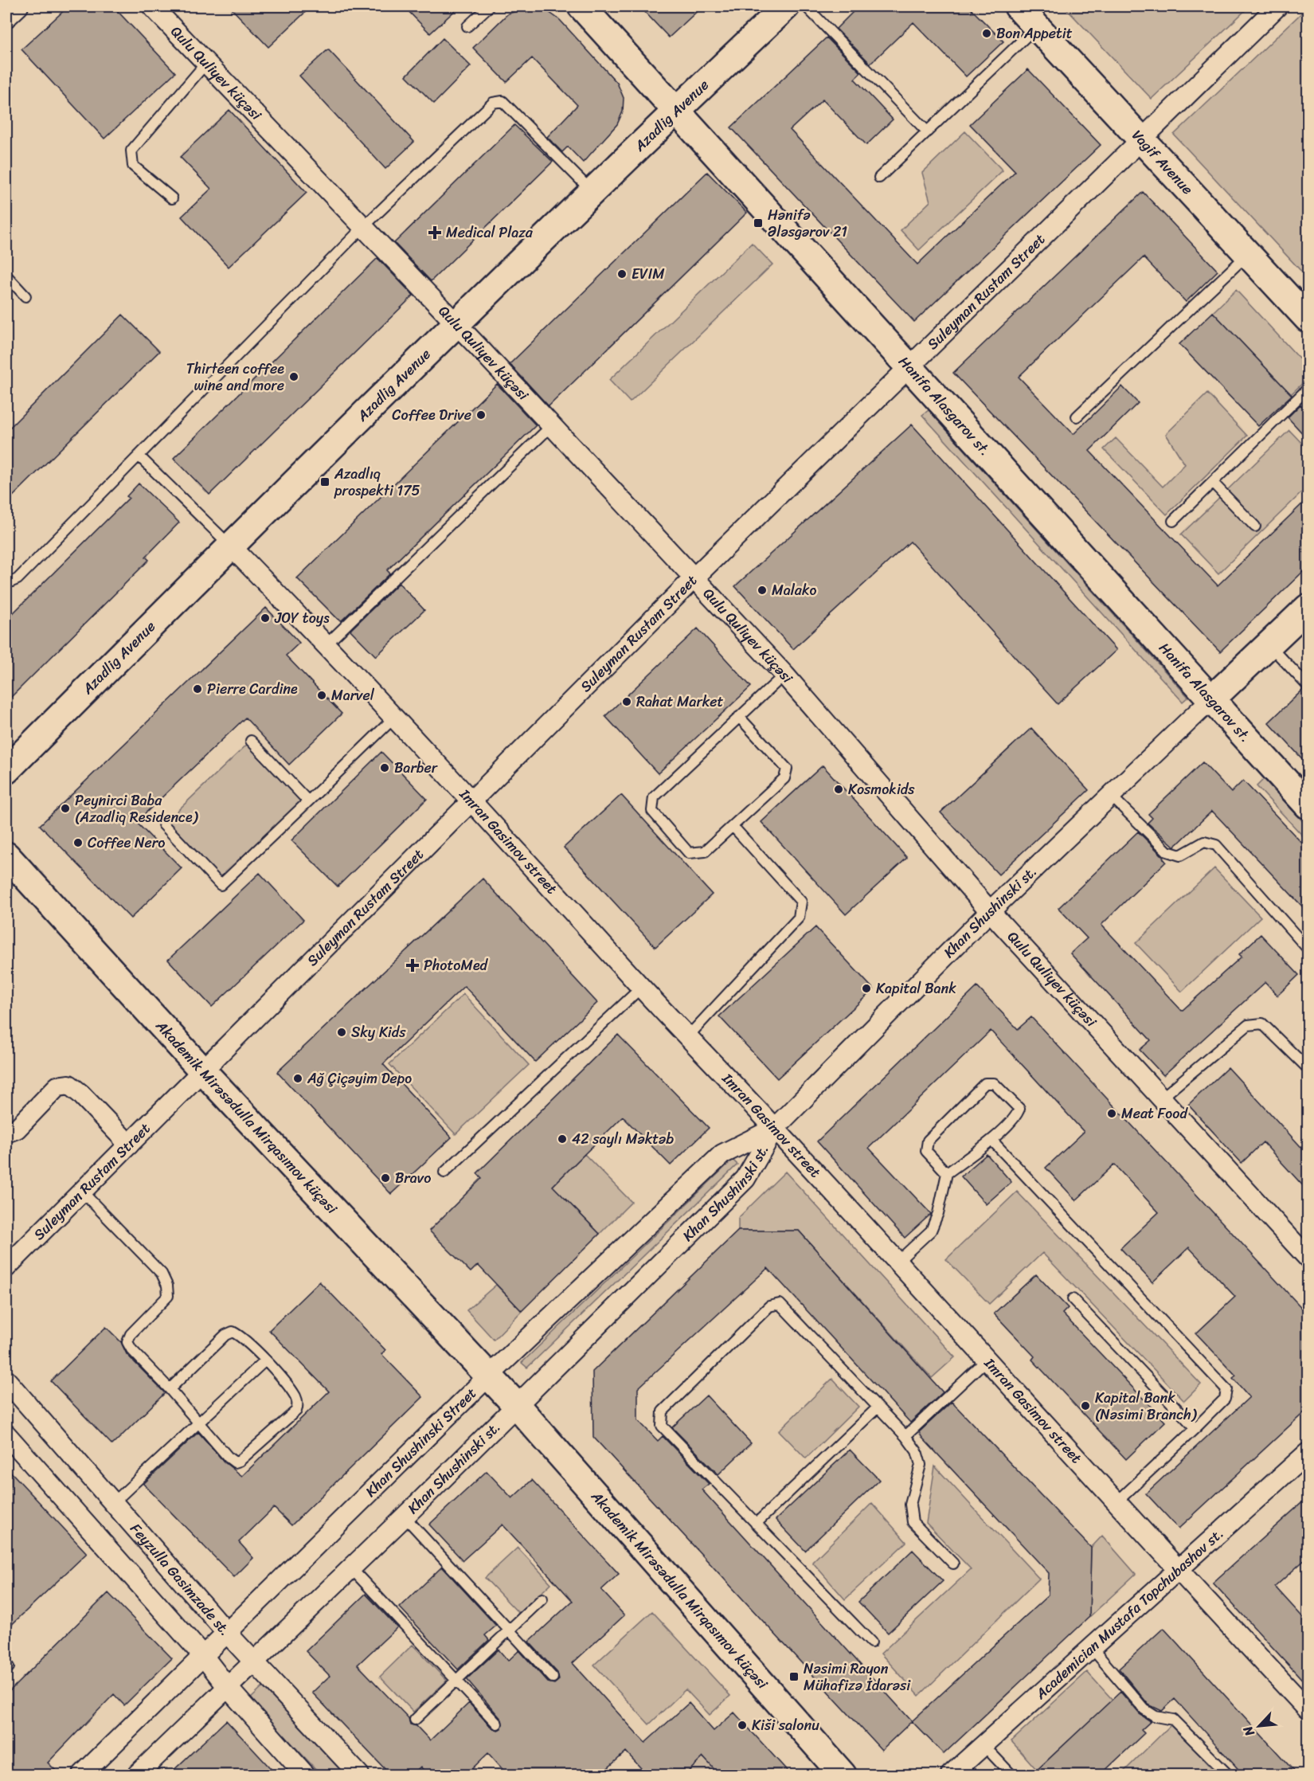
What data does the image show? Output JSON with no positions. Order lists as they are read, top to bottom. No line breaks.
{"streets":{"street":["Qulu Quliyev küçəsi","Azadlig Avenue","Vagif Avenue","Suleyman Rustam Street","Hanifa Alasgarov st.","Imran Gasimov street","Khan Shushinski st.","Akademik Mirəsədulla Mirqasımov küçəsi","Khan Shushinski Street","Feyzulla Gasimzade st.","Academician Mustafa Topchubashov st."]},"crossings":[["Qulu Quliyev küçəsi","Azadlig Avenue"],["Qulu Quliyev küçəsi","Suleyman Rustam Street"],["Qulu Quliyev küçəsi","Khan Shushinski st."],["Azadlig Avenue","Hanifa Alasgarov st."],["Azadlig Avenue","Imran Gasimov street"],["Vagif Avenue","Suleyman Rustam Street"],["Suleyman Rustam Street","Hanifa Alasgarov st."],["Suleyman Rustam Street","Imran Gasimov street"],["Suleyman Rustam Street","Akademik Mirəsədulla Mirqasımov küçəsi"],["Hanifa Alasgarov st.","Khan Shushinski st."],["Imran Gasimov street","Khan Shushinski st."],["Imran Gasimov street","Khan Shushinski Street"],["Imran Gasimov street","Academician Mustafa Topchubashov st."],["Khan Shushinski st.","Akademik Mirəsədulla Mirqasımov küçəsi"],["Khan Shushinski st.","Khan Shushinski Street"],["Khan Shushinski st.","Feyzulla Gasimzade st."],["Akademik Mirəsədulla Mirqasımov küçəsi","Khan Shushinski Street"],["Khan Shushinski Street","Feyzulla Gasimzade st."]],"places":{"other":["Bon Appetit","EVIM","Thirteen coffee wine and more","Coffee Drive","Malako","JOY toys","Pierre Cardine","Marvel","Rahat Market","Barber","Kosmokids","Peynirci Baba (Azadliq Residence)","Coffee Nero","Kapital Bank","Sky Kids","Ağ Çiçəyim Depo","Meat Food","42 saylı Məktəb","Bravo","Kapital Bank (Nəsimi Branch)","Kiši salonu"],"transit":["Hənifə Ələsgərov 21","Azadlıq prospekti 175","Nəsimi Rayon Mühafizə İdarəsi"],"health":["Medical Plaza","PhotoMed"]},"north":"bottom left"}
